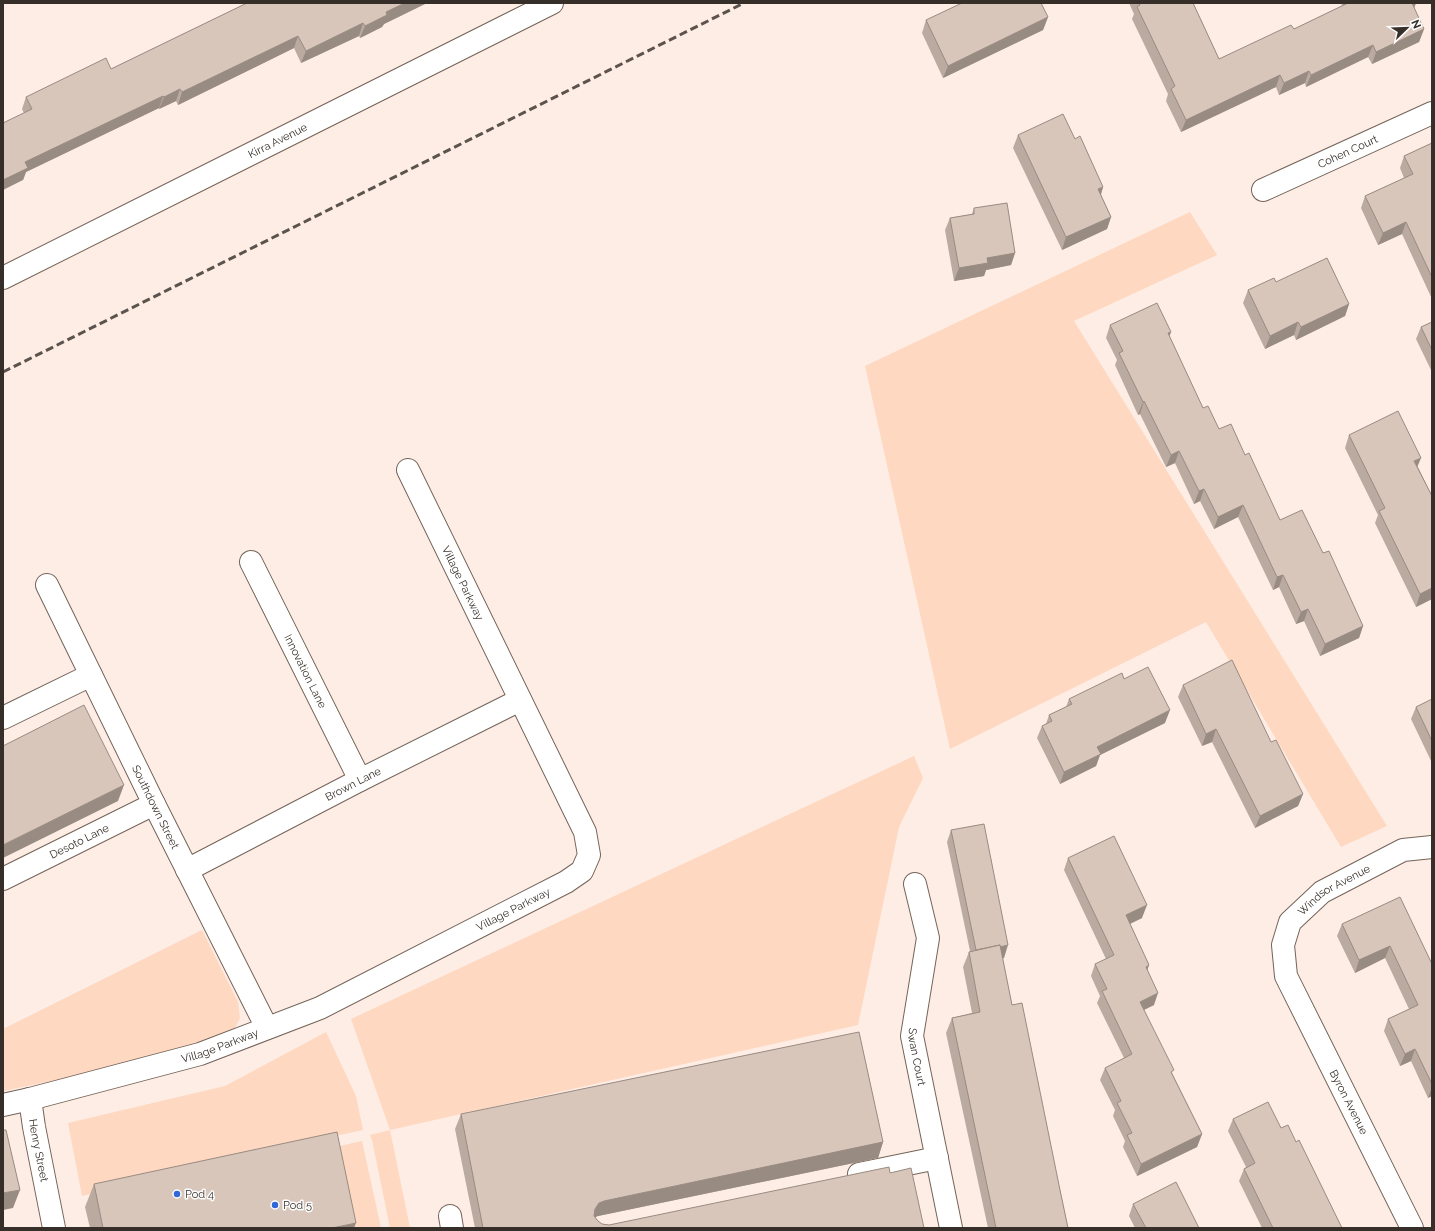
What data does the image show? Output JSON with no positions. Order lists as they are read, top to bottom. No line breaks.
{"streets":{"street":["Kirra Avenue","Cohen Court","Village Parkway","Innovation Lane","Brown Lane","Southdown Street","Desoto Lane","Windsor Avenue","Swan Court","Byron Avenue","Henry Street"]},"crossings":[["Village Parkway","Brown Lane"],["Village Parkway","Southdown Street"],["Village Parkway","Henry Street"],["Innovation Lane","Brown Lane"],["Brown Lane","Southdown Street"],["Southdown Street","Desoto Lane"],["Windsor Avenue","Byron Avenue"]],"places":["Pod 4","Pod 5"],"north":"top right"}
